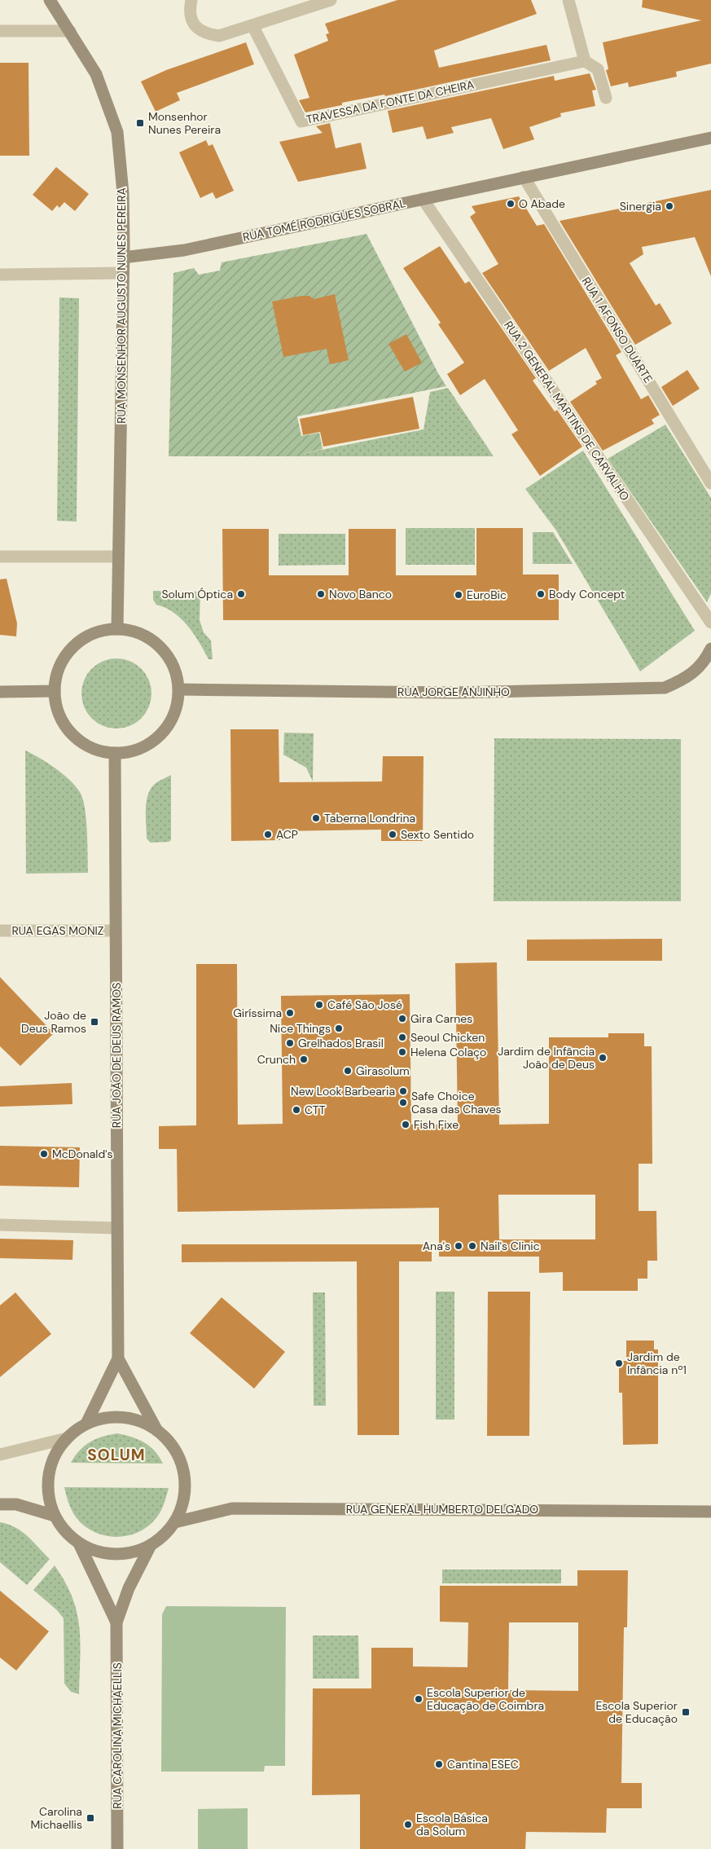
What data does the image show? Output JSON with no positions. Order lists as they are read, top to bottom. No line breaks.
{"streets":{"main road":["RUA TOMÉ RODRIGUES SOBRAL","RUA MONSENHOR AUGUSTO NUNES PEREIRA","RUA JORGE ANJINHO","RUA JOÃO DE DEUS RAMOS","RUA GENERAL HUMBERTO DELGADO","RUA CAROLINA MICHAELLIS"],"street":["TRAVESSA DA FONTE DA CHEIRA","RUA 1 AFONSO DUARTE","RUA 2 GENERAL MARTINS DE CARVALHO","RUA EGAS MONIZ"]},"crossings":[["RUA TOMÉ RODRIGUES SOBRAL","RUA MONSENHOR AUGUSTO NUNES PEREIRA"],["RUA TOMÉ RODRIGUES SOBRAL","RUA 1 AFONSO DUARTE"],["RUA TOMÉ RODRIGUES SOBRAL","RUA 2 GENERAL MARTINS DE CARVALHO"],["RUA MONSENHOR AUGUSTO NUNES PEREIRA","RUA JORGE ANJINHO"],["RUA MONSENHOR AUGUSTO NUNES PEREIRA","RUA JOÃO DE DEUS RAMOS"],["RUA JORGE ANJINHO","RUA JOÃO DE DEUS RAMOS"],["RUA EGAS MONIZ","RUA JOÃO DE DEUS RAMOS"],["RUA JOÃO DE DEUS RAMOS","RUA GENERAL HUMBERTO DELGADO"],["RUA JOÃO DE DEUS RAMOS","RUA CAROLINA MICHAELLIS"],["RUA GENERAL HUMBERTO DELGADO","RUA CAROLINA MICHAELLIS"]],"districts":["SOLUM"],"places":{"transit":["Monsenhor Nunes Pereira","João de Deus Ramos","Escola Superior de Educação","Carolina Michaellis"],"other":["O Abade","Sinergia","Solum Óptica","Novo Banco","Body Concept","EuroBic","Taberna Londrina","ACP","Sexto Sentido","Café São José","Giríssima","Gira Carnes","Nice Things","Seoul Chicken","Grelhados Brasil","Helena Colaço","Jardim de Infância João de Deus","Crunch","Girasolum","New Look Barbearia","Safe Choice Casa das Chaves","CTT","Fish Fixe","McDonald's","Ana's","Nail's Clinic","Jardim de Infância nº1","Escola Superior de Educação de Coimbra","Cantina ESEC","Escola Básica da Solum"]}}
